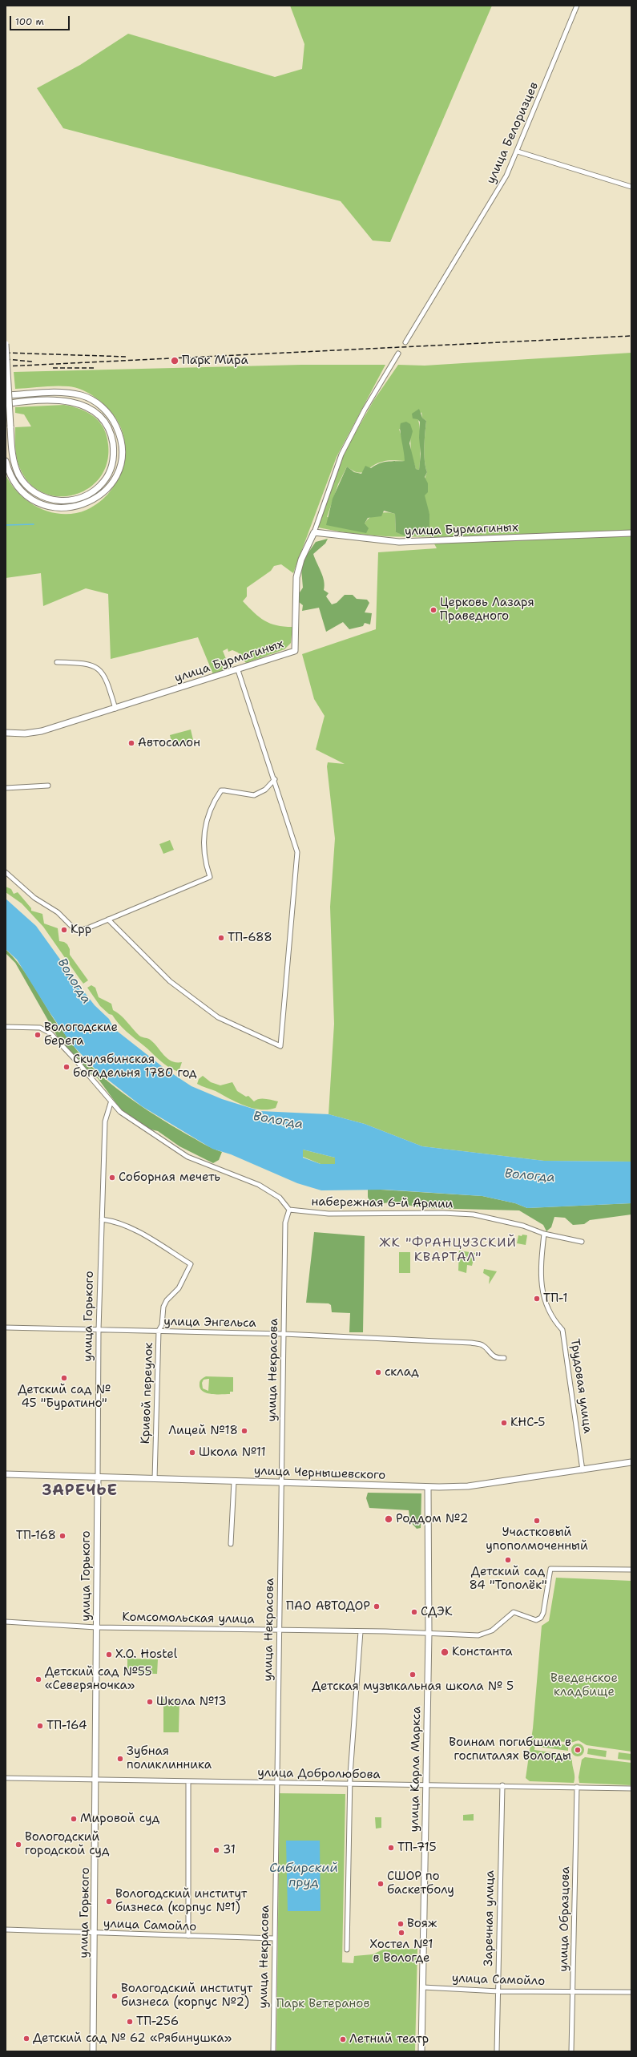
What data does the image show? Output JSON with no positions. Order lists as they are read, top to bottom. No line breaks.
{"streets":{"street":["улица Белоризцев","улица Бурмагиных","набережная 6-й Армии","улица Горького","улица Энгельса","улица Некрасова","Трудовая улица","Кривой переулок","улица Чернышевского","Комсомольская улица","улица Карла Маркса","улица Добролюбова","Заречная улица","улица Образцова","улица Самойло"]},"crossings":[["набережная 6-й Армии","улица Некрасова"],["набережная 6-й Армии","Трудовая улица"],["улица Горького","улица Энгельса"],["улица Горького","Кривой переулок"],["улица Горького","улица Чернышевского"],["улица Горького","Комсомольская улица"],["улица Горького","улица Добролюбова"],["улица Горького","улица Самойло"],["улица Энгельса","улица Некрасова"],["улица Энгельса","Кривой переулок"],["улица Некрасова","улица Чернышевского"],["улица Некрасова","Комсомольская улица"],["улица Некрасова","улица Добролюбова"],["улица Некрасова","улица Самойло"],["Трудовая улица","улица Чернышевского"],["Кривой переулок","улица Чернышевского"],["улица Чернышевского","улица Карла Маркса"],["Комсомольская улица","улица Карла Маркса"],["улица Карла Маркса","улица Добролюбова"],["улица Карла Маркса","улица Самойло"],["улица Добролюбова","Заречная улица"],["улица Добролюбова","улица Образцова"],["Заречная улица","улица Самойло"],["улица Образцова","улица Самойло"]],"districts":["ЖК \"ФРАНЦУЗСКИЙ КВАРТАЛ\"","ЗАРЕЧЬЕ"],"water":["Вологда","Сибирский пруд"],"parks":["Введенское кладбище","Парк Ветеранов"],"places":["Парк Мира","Церковь Лазаря Праведного","Автосалон","Kpp","ТП-688","Вологодские берега","Скулябинская богадельня 1780 год","Соборная мечеть","ТП-1","склад","Детский сад № 45 \"Буратино\"","КНС-5","Лицей №18","Школа №11","Роддом №2","Участковый упополмоченный","ТП-168","Детский сад 84 \"Тополёк\"","ПАО АВТОДОР","СДЭК","Константа","X.O. Hostel","Детская музыкальная школа № 5","Детский сад №55 «Северяночка»","Школа №13","ТП-164","Воинам погибшим в госпиталях Вологды","Зубная поликлинника","Мировой суд","Вологодский городской суд","ТП-715","31","СШОР по баскетболу","Вологодский институт бизнеса (корпус №1)","Вояж","Хостел №1 в Вологде","Вологодский институт бизнеса (корпус №2)","ТП-256","Детский сад № 62 «Рябинушка»","Летний театр"],"scale_bar":"100 m"}
